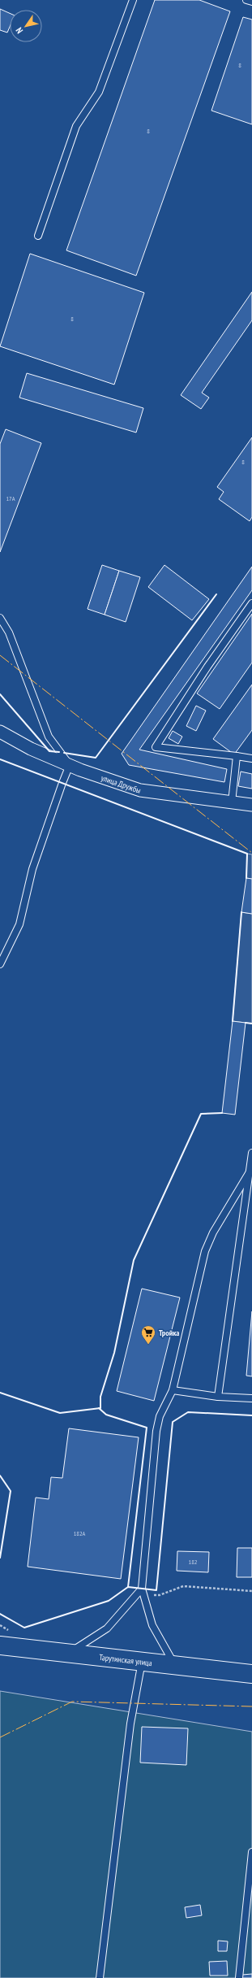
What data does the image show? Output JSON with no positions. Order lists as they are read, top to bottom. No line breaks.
{"streets":{"main road":["Тарутинская улица"],"street":["улица Дружбы"]},"places":{"supermarket":["Тройка"]},"house_numbers":["8","8","8","8","17А","182А","182"],"north":"bottom left"}
